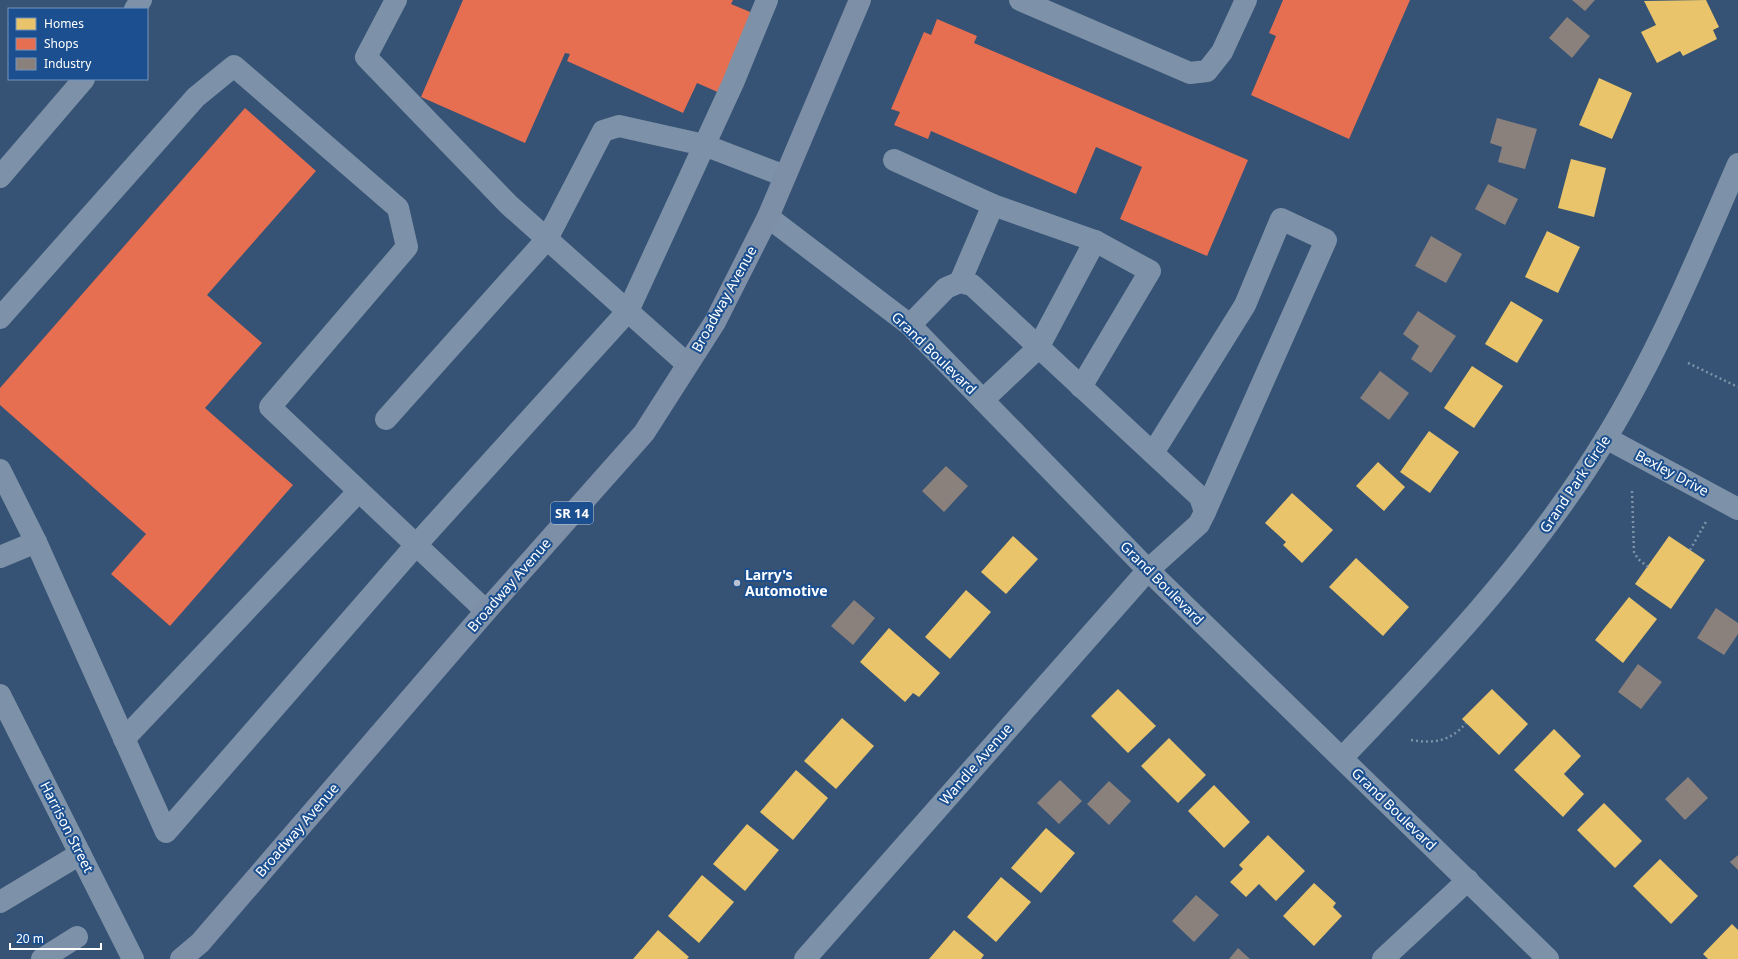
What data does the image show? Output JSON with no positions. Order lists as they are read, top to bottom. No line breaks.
{"streets":{"main road":["Broadway Avenue","SR 14"],"street":["Grand Boulevard","Bexley Drive","Grand Park Circle","Wandle Avenue","Harrison Street"]},"crossings":[["Broadway Avenue","Grand Boulevard"],["Grand Boulevard","Grand Park Circle"],["Grand Boulevard","Wandle Avenue"],["Bexley Drive","Grand Park Circle"]],"places":["Larry's Automotive"],"legend":["Homes","Shops","Industry"],"scale_bar":"20 m"}
